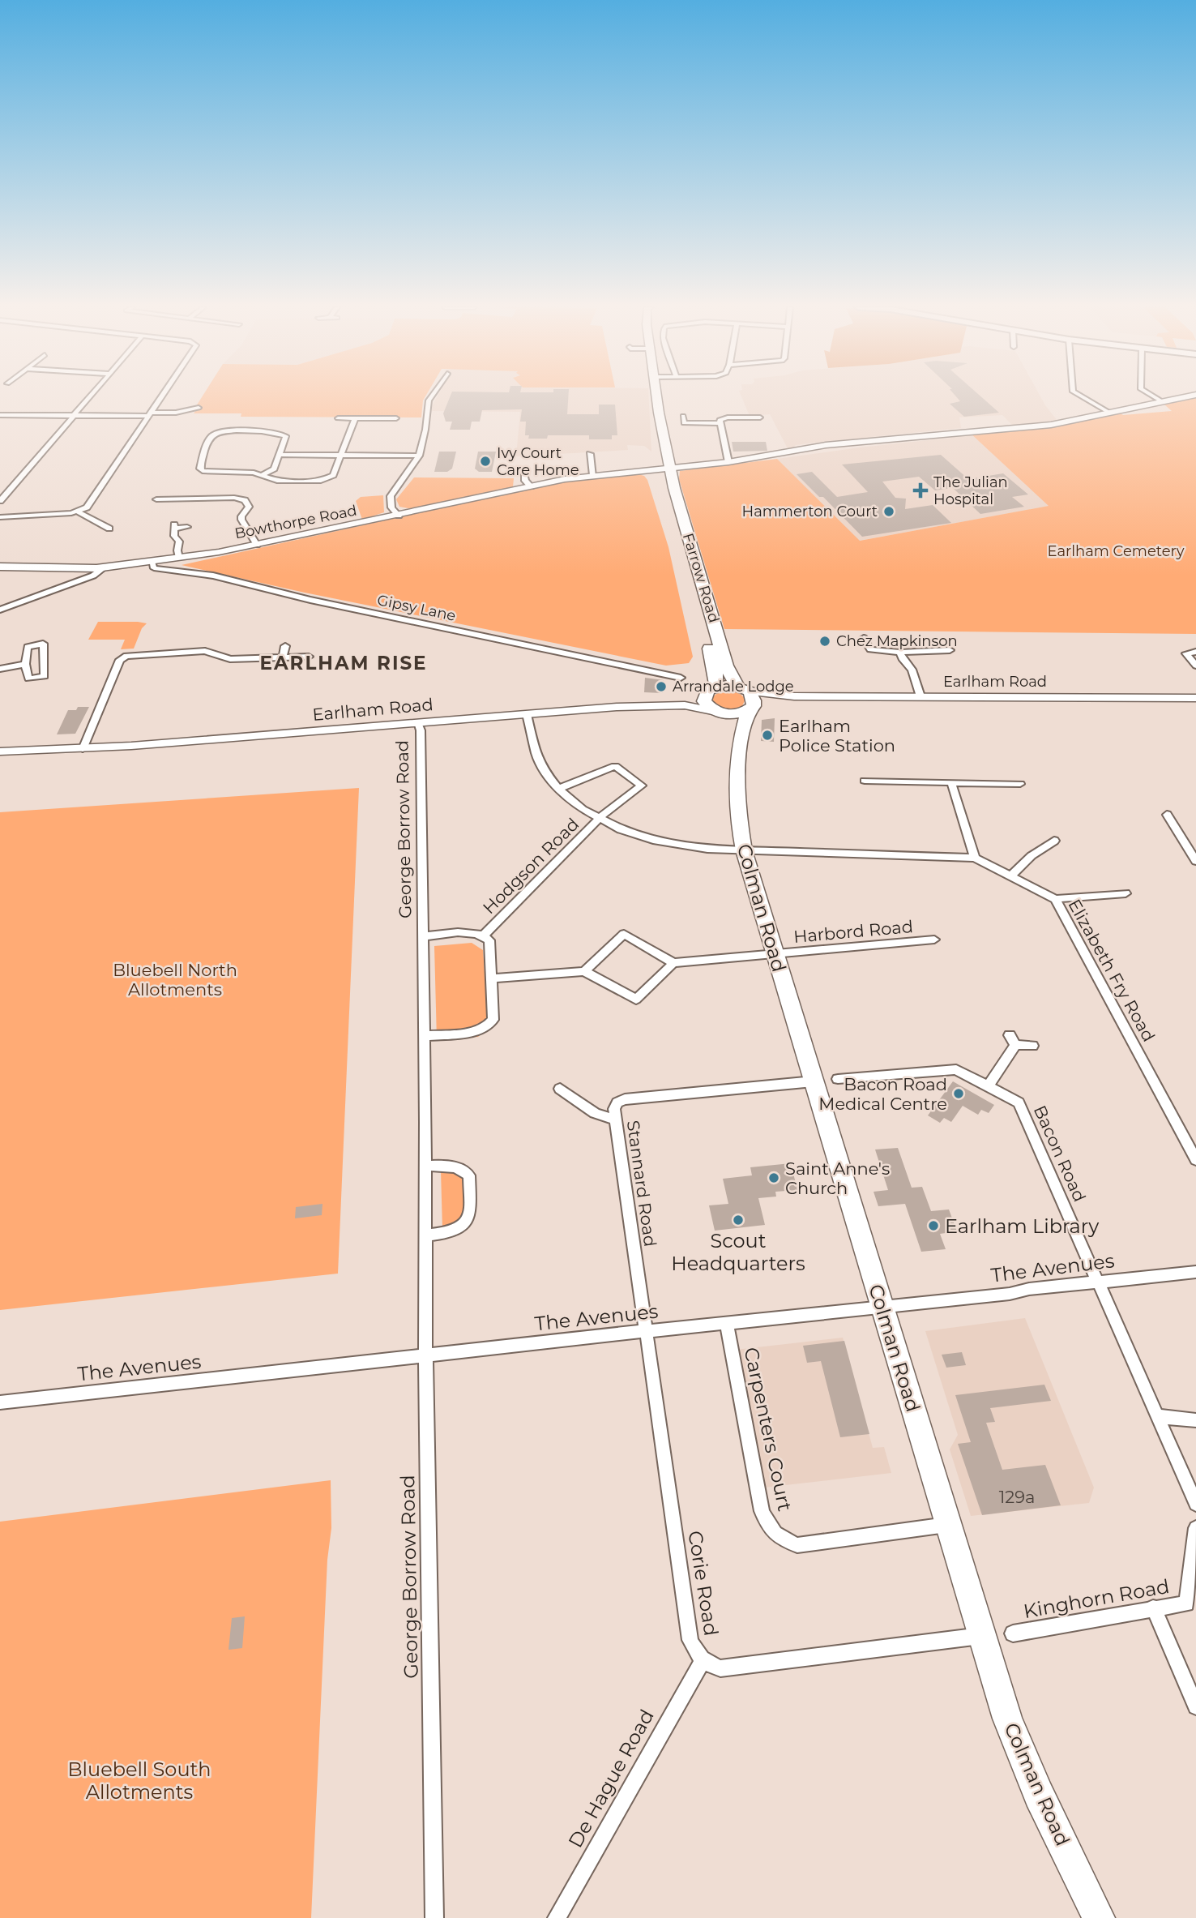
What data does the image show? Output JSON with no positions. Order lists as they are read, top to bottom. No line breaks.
{"streets":{"highway":["Farrow Road","Colman Road"],"street":["Bowthorpe Road","Gipsy Lane","Earlham Road","George Borrow Road","Hodgson Road","Harbord Road","Elizabeth Fry Road","Bacon Road","Stannard Road","The Avenues","Carpenters Court","Corie Road","Kinghorn Road","De Hague Road"]},"crossings":[["Bowthorpe Road","Farrow Road"],["Bowthorpe Road","Gipsy Lane"],["Farrow Road","Earlham Road"],["Farrow Road","Colman Road"],["Earlham Road","George Borrow Road"],["Earlham Road","Colman Road"],["Earlham Road","Elizabeth Fry Road"],["George Borrow Road","Hodgson Road"],["George Borrow Road","The Avenues"],["Hodgson Road","Elizabeth Fry Road"],["Colman Road","Harbord Road"],["Colman Road","Elizabeth Fry Road"],["Colman Road","Stannard Road"],["Colman Road","The Avenues"],["Colman Road","Carpenters Court"],["Colman Road","Corie Road"],["Bacon Road","The Avenues"],["Stannard Road","The Avenues"],["Stannard Road","Corie Road"],["The Avenues","Carpenters Court"],["The Avenues","Corie Road"],["Corie Road","De Hague Road"]],"districts":["EARLHAM RISE"],"parks":["Earlham Cemetery","Bluebell North Allotments","Bluebell South Allotments"],"places":{"other":["Ivy Court Care Home","Hammerton Court","Chez Mapkinson","Arrandale Lodge","Earlham Police Station","Bacon Road Medical Centre","Saint Anne's Church","Scout Headquarters","Earlham Library"],"health":["The Julian Hospital"]},"house_numbers":["129a"]}
